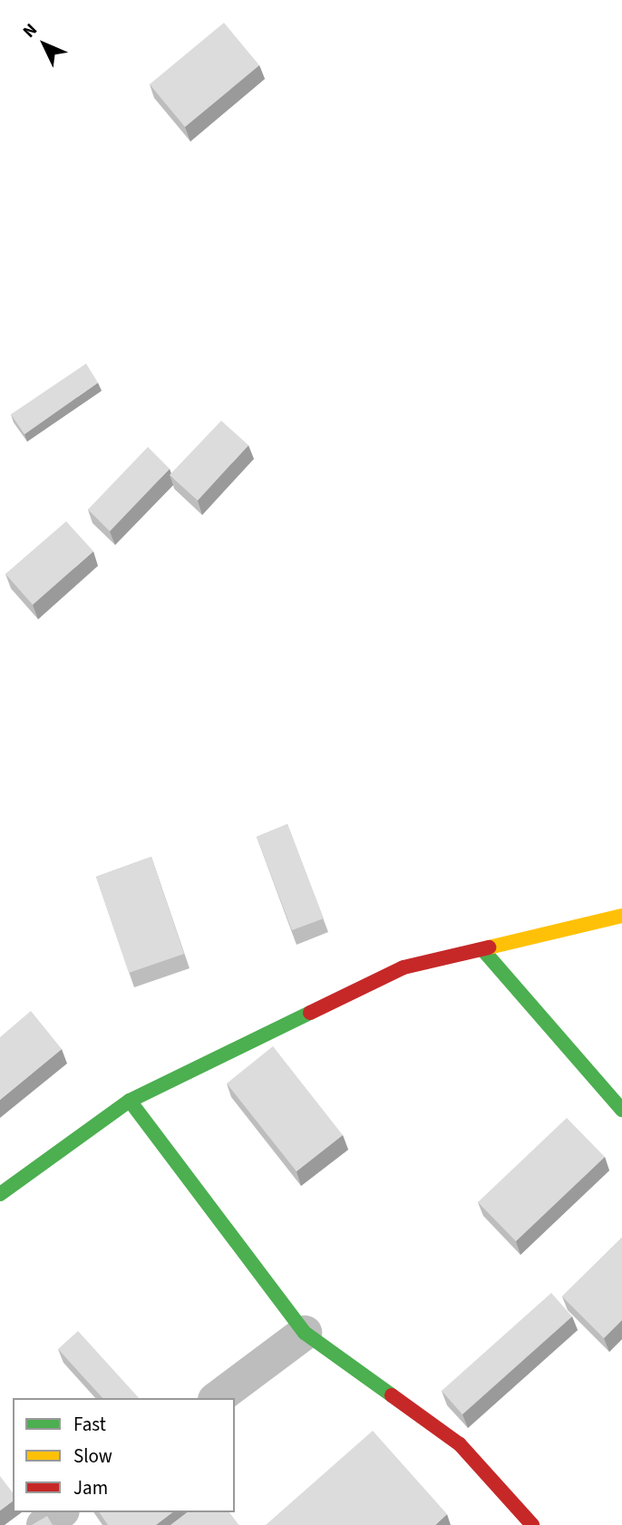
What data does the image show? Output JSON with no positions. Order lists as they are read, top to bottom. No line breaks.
{"legend":["Fast","Slow","Jam"],"north":"top left"}
